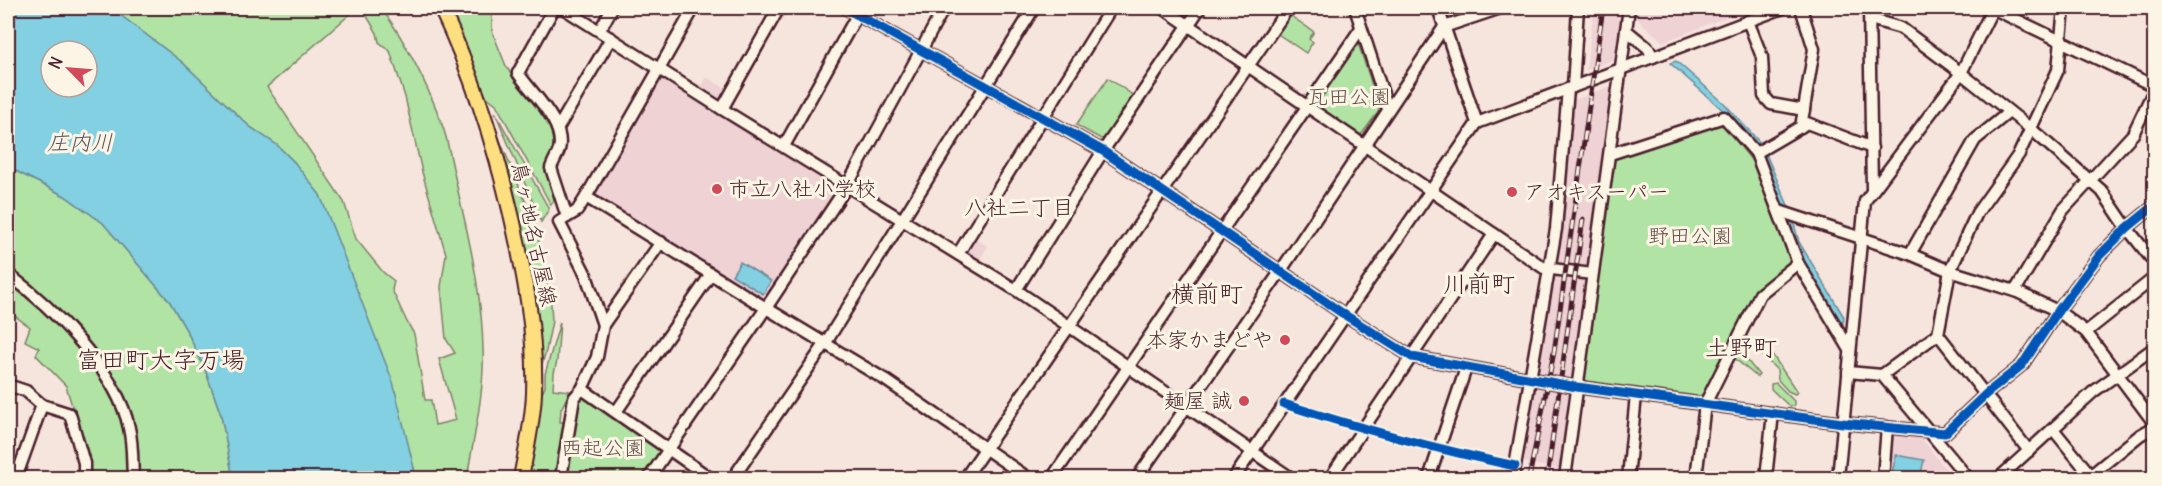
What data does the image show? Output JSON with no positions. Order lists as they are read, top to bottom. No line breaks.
{"streets":{"main road":["鳥ヶ地名古屋線"]},"districts":["八社二丁目","川前町","横前町","土野町","富田町大字万場"],"water":["庄内川"],"parks":["瓦田公園","野田公園","西起公園"],"places":["市立八社小学校","アオキスーパー","本家かまどや","麺屋 誠"],"north":"top left"}
